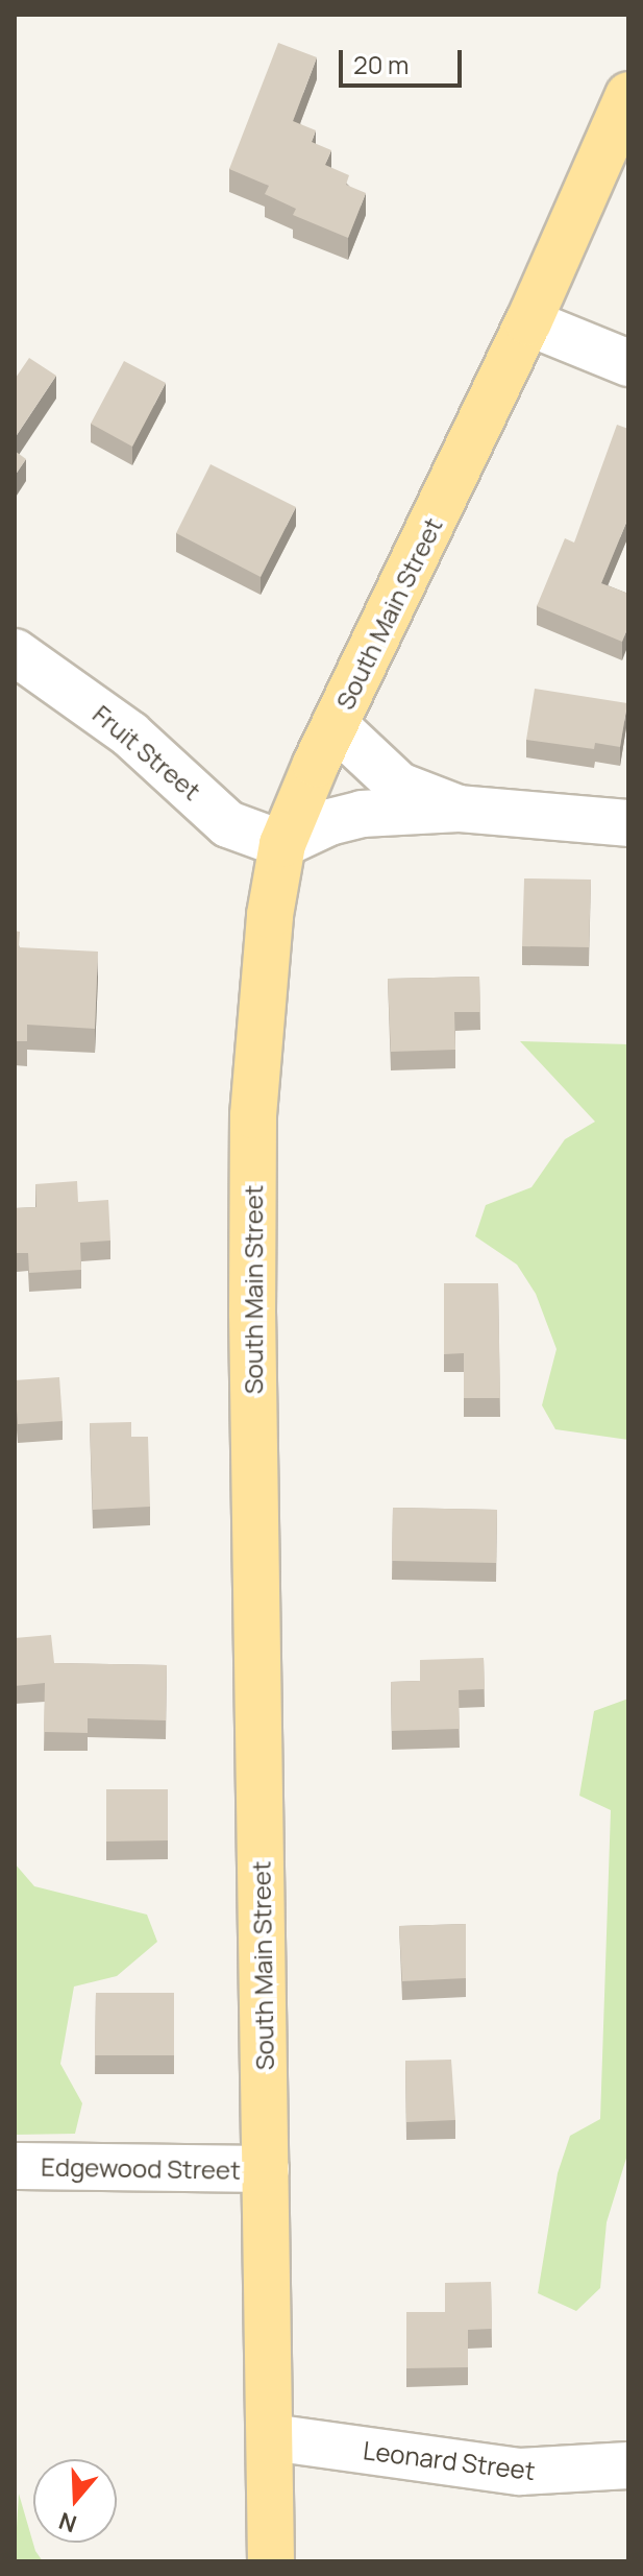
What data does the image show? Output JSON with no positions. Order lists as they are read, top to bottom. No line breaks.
{"streets":{"main road":["South Main Street"],"street":["Fruit Street","Edgewood Street","Leonard Street"]},"crossings":[["South Main Street","Fruit Street"],["South Main Street","Edgewood Street"],["South Main Street","Leonard Street"]],"scale_bar":"20 m","north":"bottom"}
